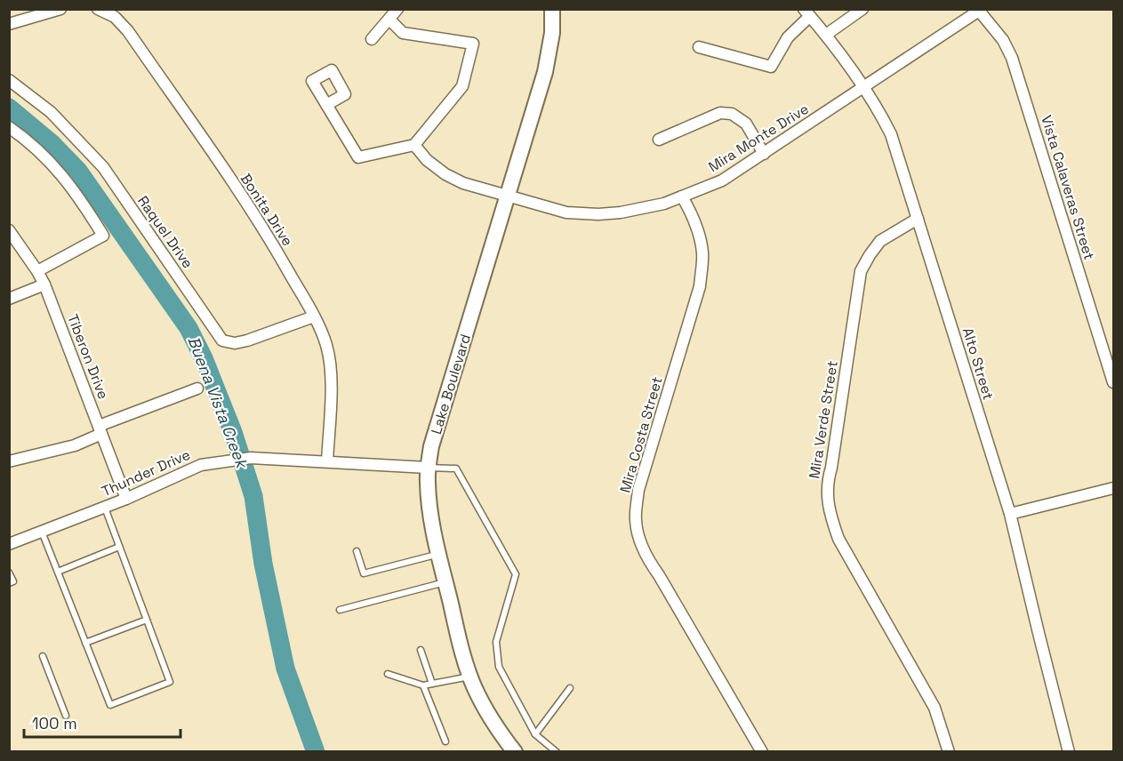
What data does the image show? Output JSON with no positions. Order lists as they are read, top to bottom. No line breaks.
{"streets":{"main road":["Lake Boulevard"],"street":["Mira Monte Drive","Vista Calaveras Street","Bonita Drive","Raquel Drive","Tiberon Drive","Alto Street","Mira Verde Street","Mira Costa Street","Thunder Drive"]},"crossings":[["Mira Monte Drive","Vista Calaveras Street"],["Mira Monte Drive","Alto Street"],["Mira Monte Drive","Lake Boulevard"],["Mira Monte Drive","Mira Costa Street"],["Bonita Drive","Raquel Drive"],["Bonita Drive","Thunder Drive"],["Tiberon Drive","Thunder Drive"],["Alto Street","Mira Verde Street"],["Lake Boulevard","Thunder Drive"]],"water":["Buena Vista Creek"],"scale_bar":"100 m"}
